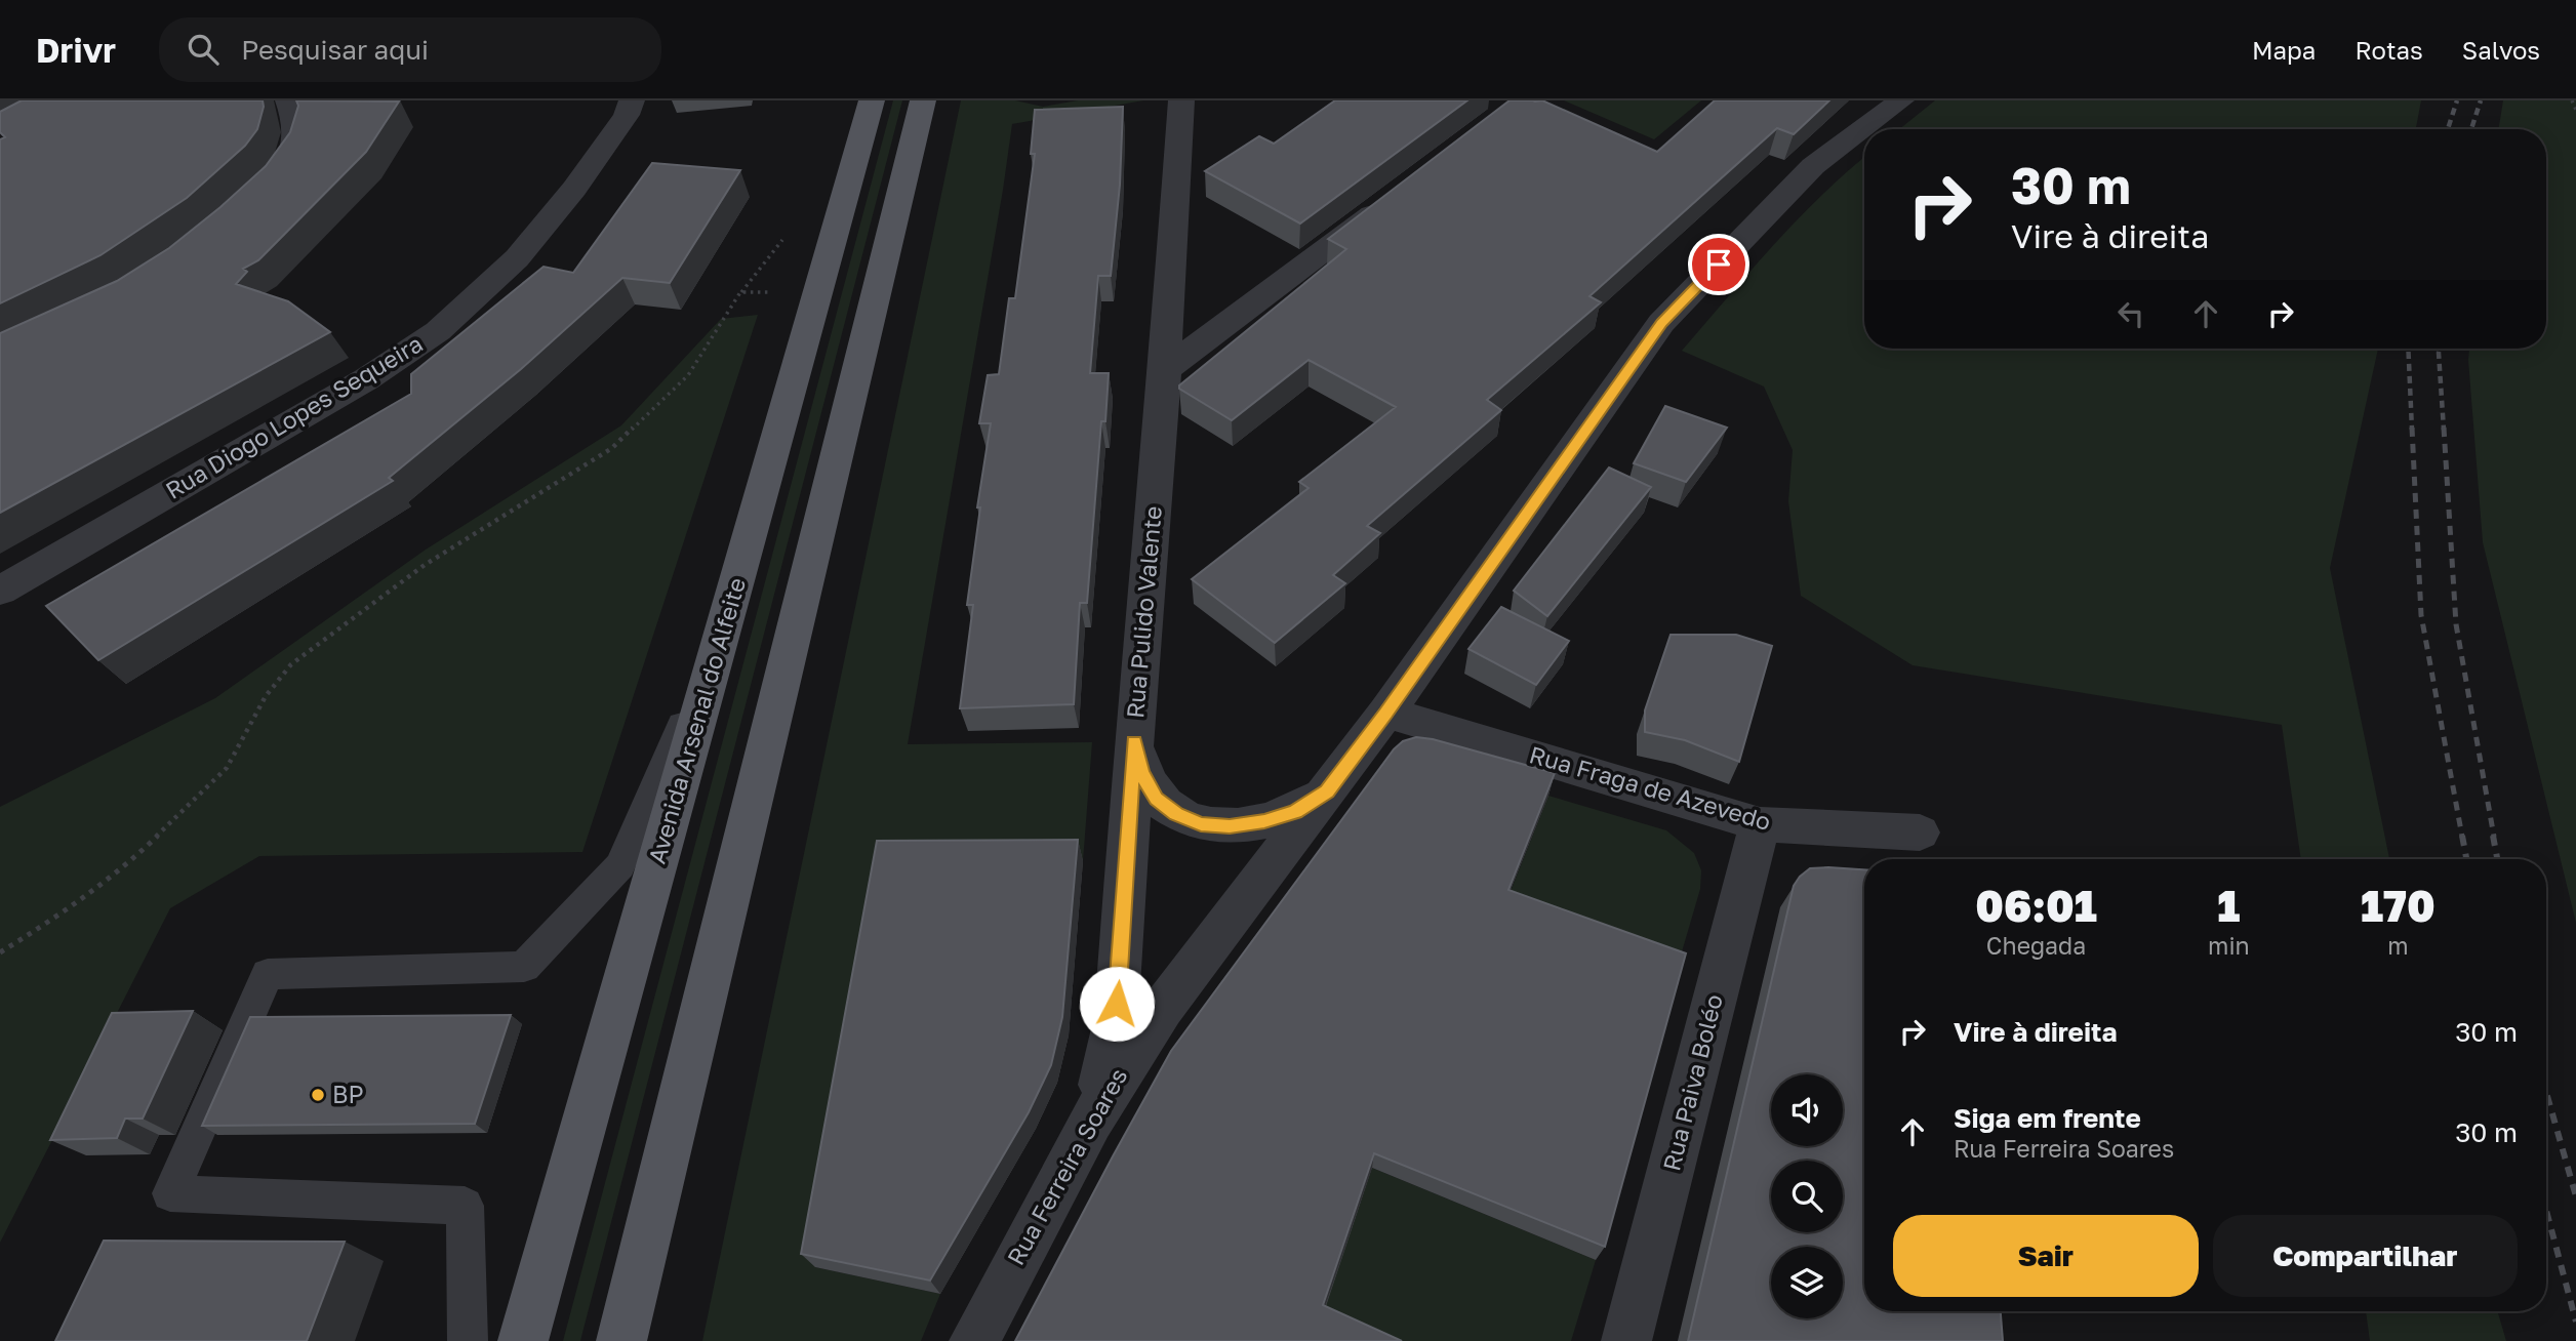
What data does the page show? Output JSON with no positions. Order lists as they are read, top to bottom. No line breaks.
{"streets":{"main road":["Avenida Arsenal do Alfeite"],"street":["Rua Diogo Lopes Sequeira","Rua Pulido Valente","Rua Fraga de Azevedo","Rua Paiva Boléo","Rua Ferreira Soares"]},"crossings":[["Rua Pulido Valente","Rua Ferreira Soares"],["Rua Fraga de Azevedo","Rua Paiva Boléo"],["Rua Fraga de Azevedo","Rua Ferreira Soares"]],"places":["BP"],"page":{"header":"Drivr","search":"Pesquisar aqui","nav":["Mapa","Rotas","Salvos"],"turn":["30 m","Vire à direita"],"eta":["06:01","Chegada","1","min","170","m"],"list":[{"name":"Vire à direita","value":"30 m"},{"name":"Siga em frente","note":"Rua Ferreira Soares","value":"30 m"}],"buttons":["Sair","Compartilhar"]}}
